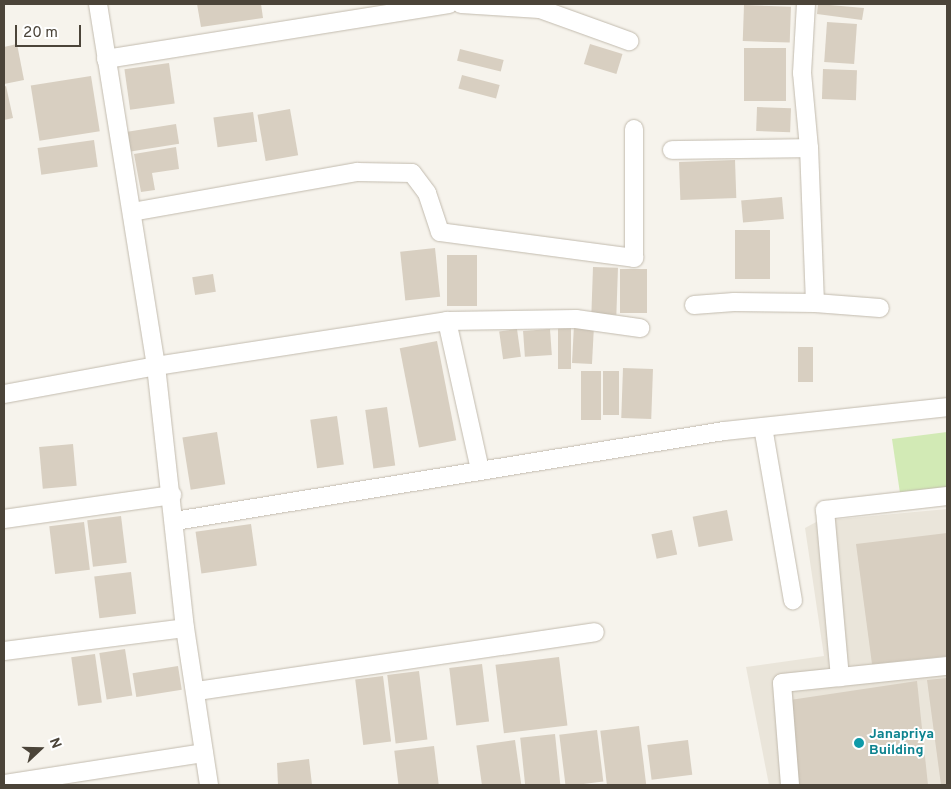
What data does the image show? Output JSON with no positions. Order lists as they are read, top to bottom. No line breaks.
{"places":["Janapriya Building"],"scale_bar":"20 m","north":"right"}
